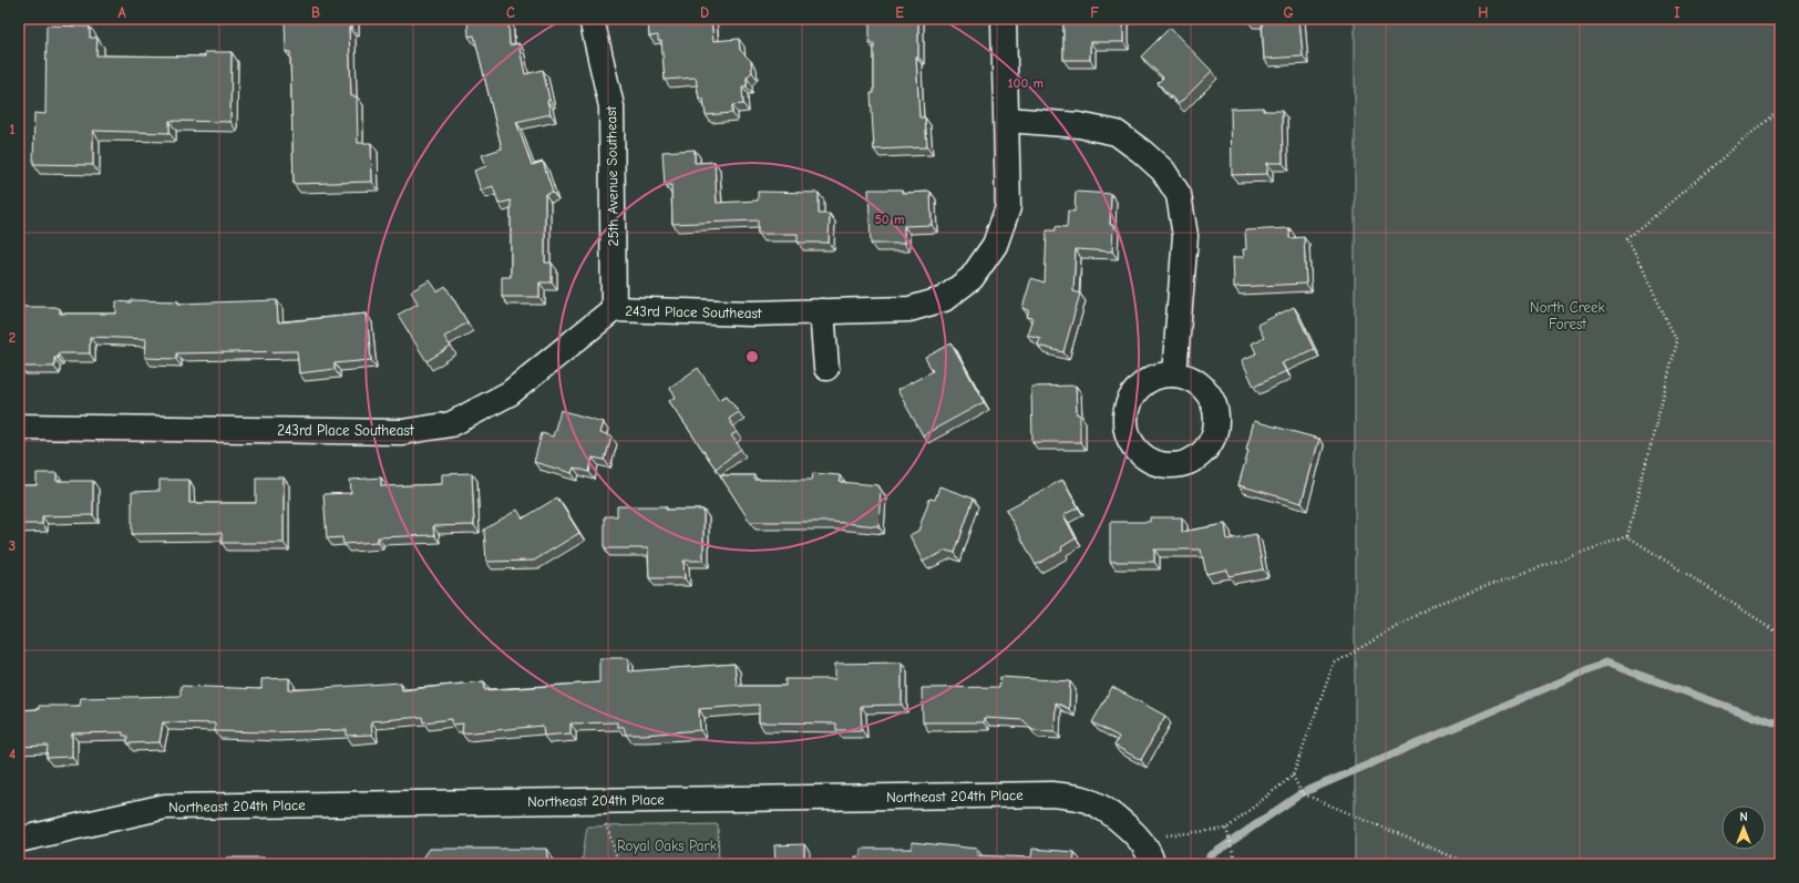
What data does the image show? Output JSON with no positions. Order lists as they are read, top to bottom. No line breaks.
{"streets":{"street":["25th Avenue Southeast","243rd Place Southeast","Northeast 204th Place"]},"crossings":[["25th Avenue Southeast","243rd Place Southeast"]],"parks":["North Creek Forest","Royal Oaks Park"],"north":"top","grid":{"columns":["A","B","C","D","E","F","G","H","I"],"rows":["1","2","3","4"]},"rings":["100 m","50 m"]}
